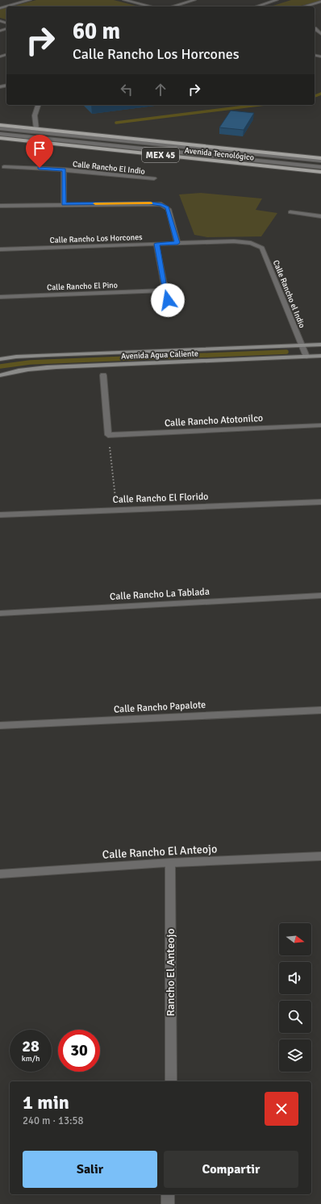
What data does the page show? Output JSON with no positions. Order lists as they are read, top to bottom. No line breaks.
{"streets":{"main road":["Avenida Tecnológico","MEX 45"],"street":["Calle Rancho El Indio","Calle Rancho Los Horcones","Calle Rancho El Pino","Calle Rancho el Indio","Avenida Agua Caliente","Calle Rancho Atotonilco","Calle Rancho El Florido","Calle Rancho La Tablada","Calle Rancho Papalote","Calle Rancho El Anteojo","Rancho El Anteojo"]},"crossings":[["Calle Rancho Los Horcones","Calle Rancho el Indio"],["Calle Rancho el Indio","Avenida Agua Caliente"],["Calle Rancho El Anteojo","Rancho El Anteojo"]],"north":"right","page":{"turn":["60 m","Calle Rancho Los Horcones"],"speed":"28 km/h","limit":"30","heading":["1 min","240 m · 13:58"],"buttons":["Salir","Compartir"]}}
